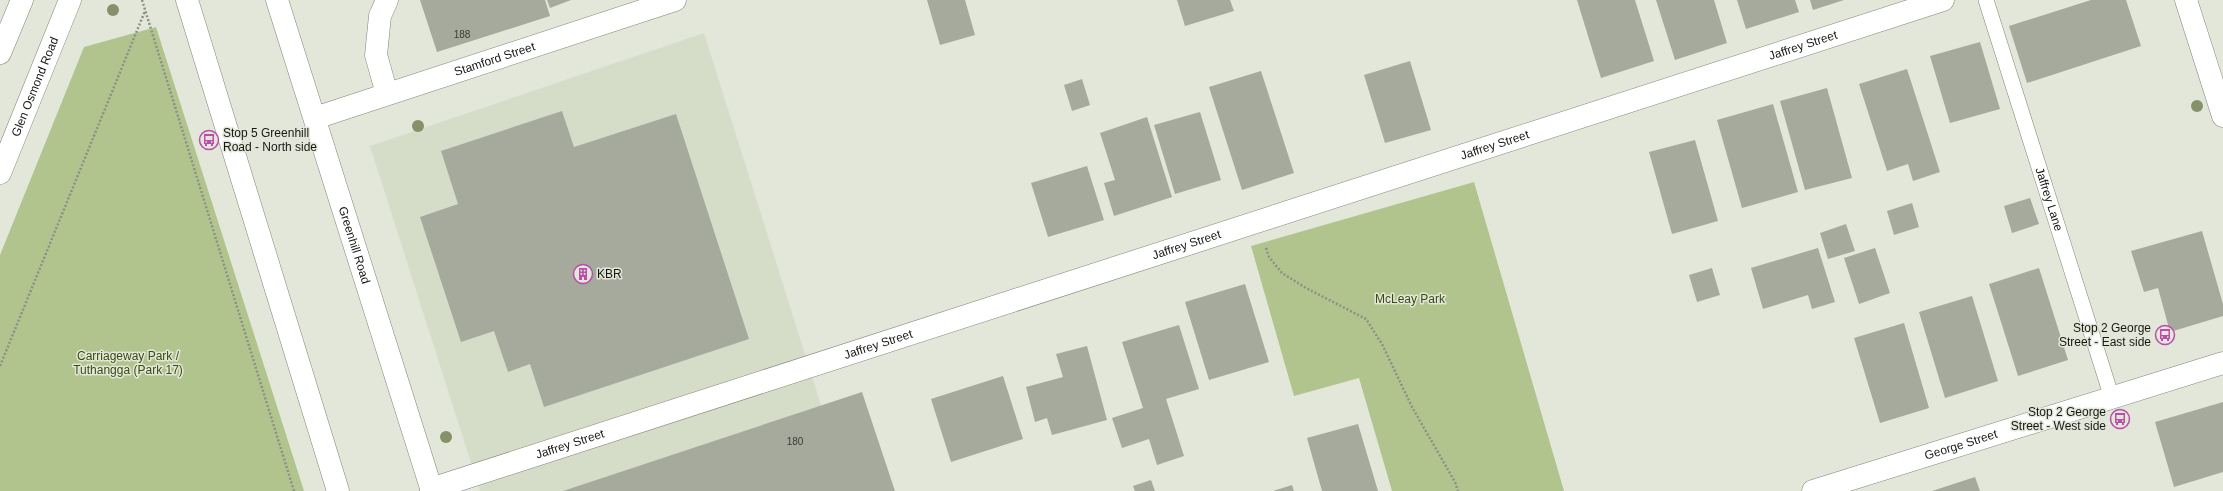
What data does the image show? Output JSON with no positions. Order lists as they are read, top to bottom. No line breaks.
{"streets":{"main road":["Jaffrey Street","Stamford Street","Glen Osmond Road","Greenhill Road","George Street"],"lane":["Jaffrey Lane"]},"crossings":[["Jaffrey Street","Greenhill Road"],["Stamford Street","Greenhill Road"],["Jaffrey Lane","George Street"]],"parks":["McLeay Park","Carriageway Park / Tuthangga (Park 17)"],"places":{"bus stop":["Stop 5 Greenhill Road - North side","Stop 2 George Street - East side","Stop 2 George Street - West side"],"building":["KBR"]},"house_numbers":["188","180"]}
